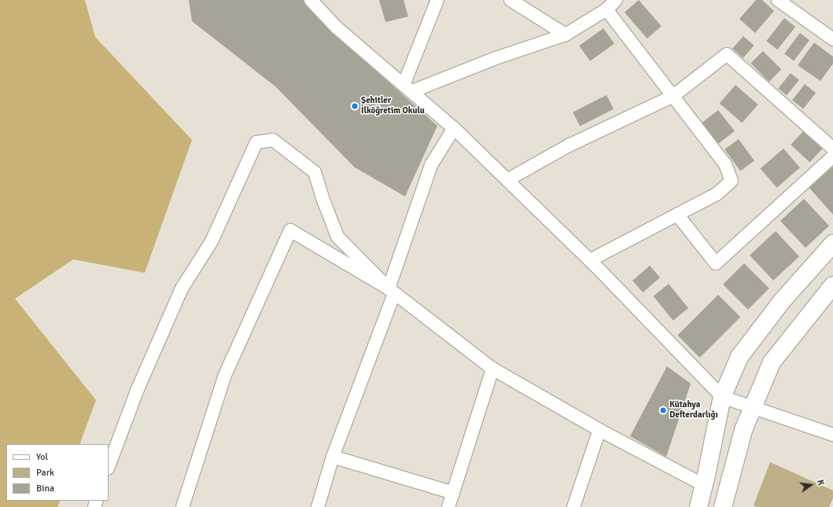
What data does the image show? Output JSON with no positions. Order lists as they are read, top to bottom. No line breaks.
{"places":["Şehitler İlköğretim Okulu","Kütahya Defterdarlığı"],"legend":["Yol","Park","Bina"],"north":"right"}
